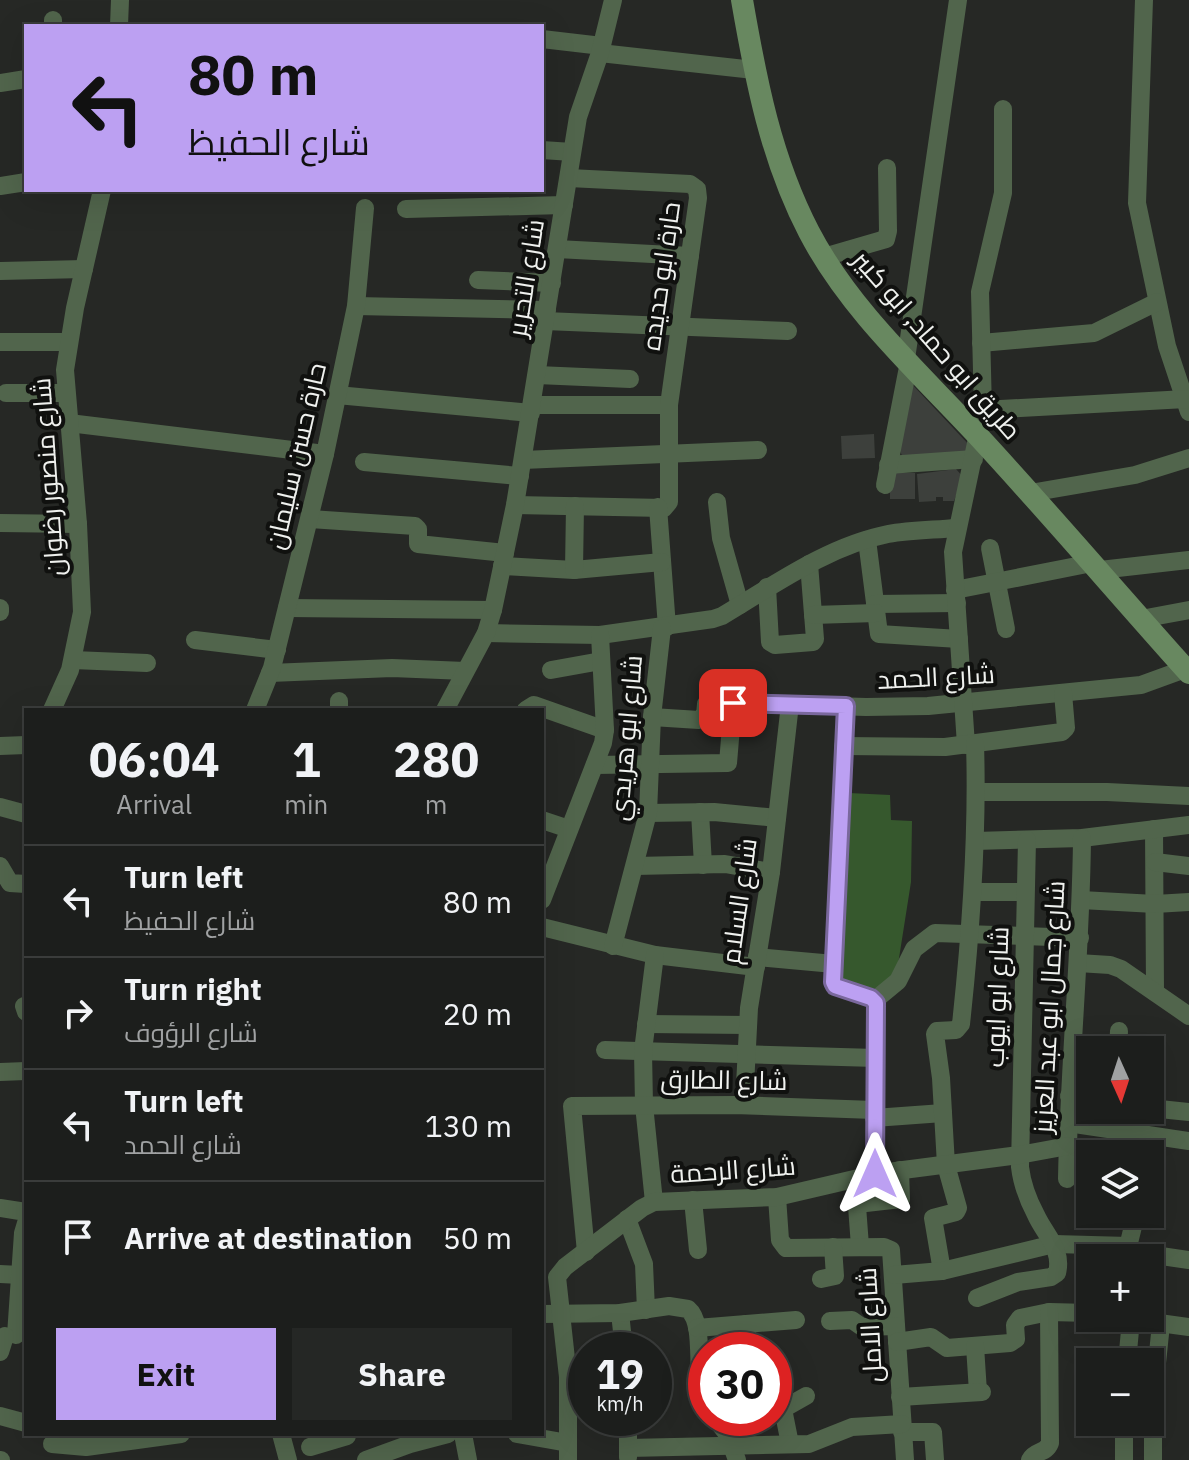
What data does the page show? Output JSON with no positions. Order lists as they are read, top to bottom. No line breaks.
{"streets":{"main road":["طريق ابو حماد, ابو كبير"],"street":["حارة ابو حديده","شارع التحرير","حارة حسن سليمان","شارع منصور رضوان","شارع الحمد","شارع ابو هريدي","شارع السلام","شارع ابو ايوب","شارع جمال ابو عبد العزيز","شارع الطارق","شارع الرحمة","شارع الامل"]},"crossings":[["حارة ابو حديده","شارع التحرير"],["حارة ابو حديده","شارع ابو هريدي"],["طريق ابو حماد, ابو كبير","شارع الحمد"],["شارع الحمد","شارع ابو هريدي"],["شارع الحمد","شارع السلام"],["شارع السلام","شارع الطارق"],["شارع ابو ايوب","شارع الرحمة"],["شارع جمال ابو عبد العزيز","شارع الرحمة"],["شارع الطارق","شارع الرحمة"],["شارع الرحمة","شارع الامل"]],"north":"bottom","page":{"turn":["80 m","شارع الحفيظ"],"eta":["06:04","Arrival","1","min","280","m"],"list":[{"name":"Turn left","note":"شارع الحفيظ","value":"80 m"},{"name":"Turn right","note":"شارع الرؤوف","value":"20 m"},{"name":"Turn left","note":"شارع الحمد","value":"130 m"},{"name":"Arrive at destination","value":"50 m"}],"map_buttons":["+","−"],"buttons":["Exit","Share"],"speed":"19 km/h","limit":"30"}}
